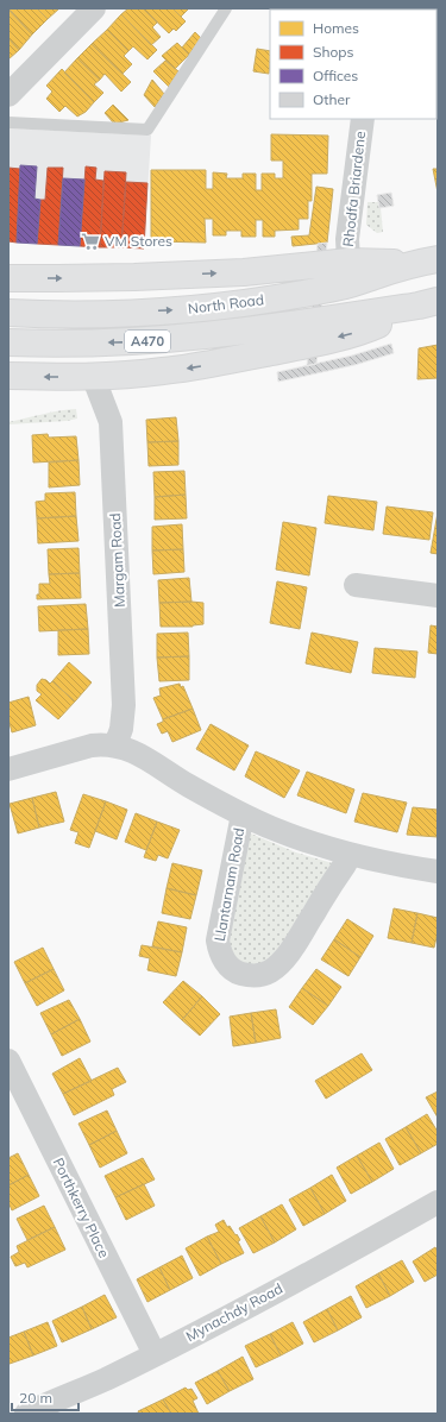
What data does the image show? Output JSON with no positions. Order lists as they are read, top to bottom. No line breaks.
{"streets":{"main road":["North Road","A470"],"street":["Rhodfa Briardene","Margam Road","Llantarnam Road","Porthkerry Place","Mynachdy Road"]},"crossings":[["Margam Road","Llantarnam Road"],["Porthkerry Place","Mynachdy Road"]],"places":{"supermarket":["VM Stores"]},"legend":["Homes","Shops","Offices","Other"],"scale_bar":"20 m"}
